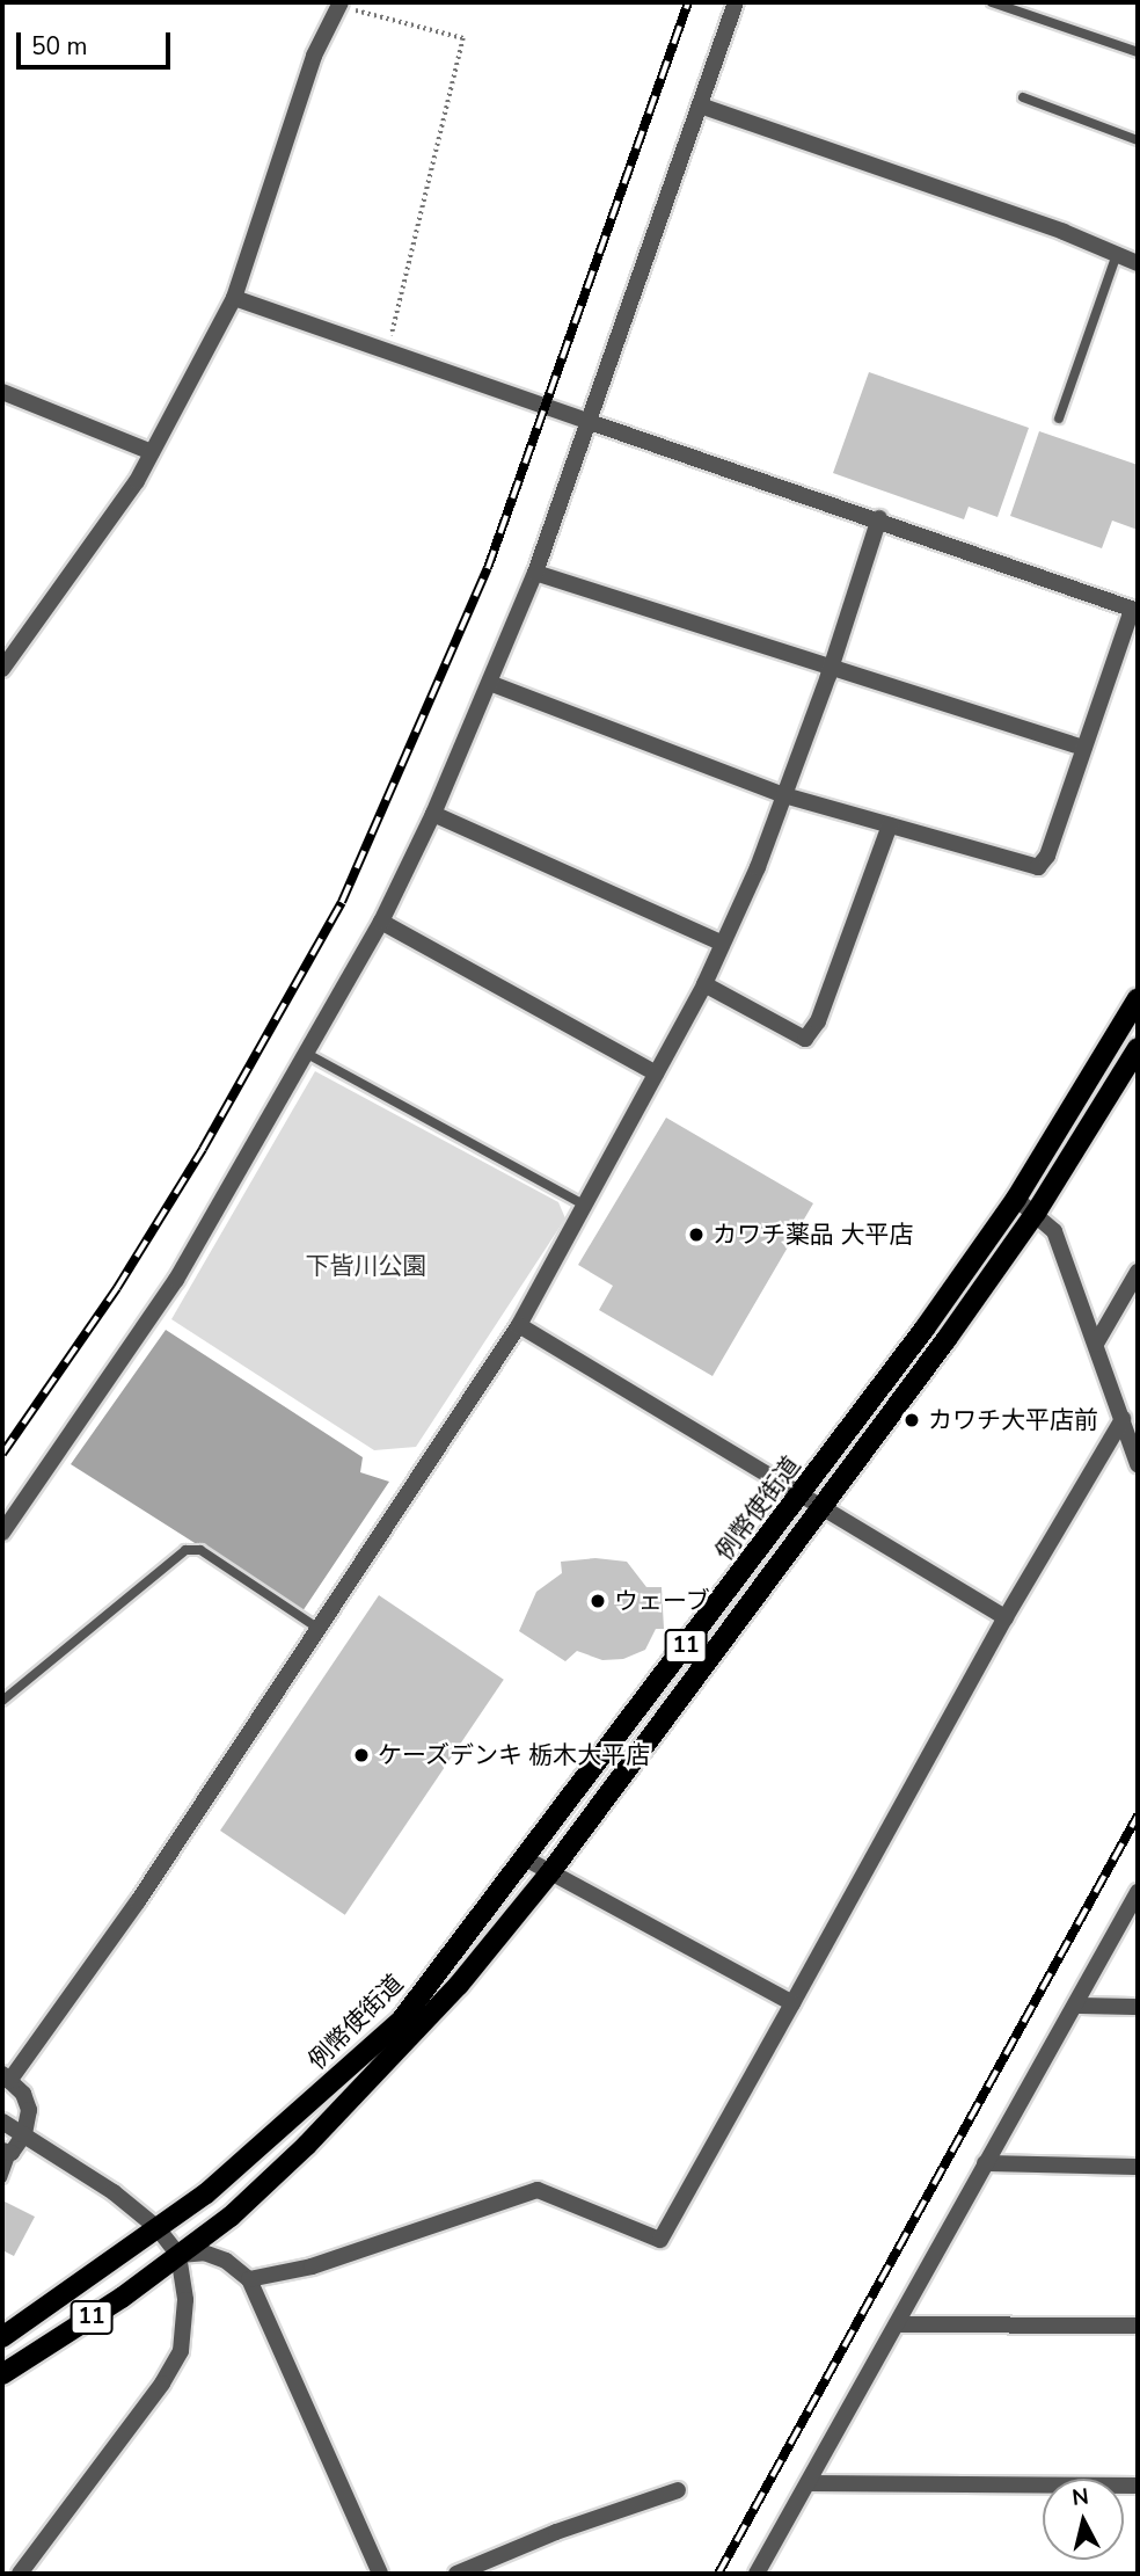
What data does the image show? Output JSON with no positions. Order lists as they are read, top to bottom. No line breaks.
{"streets":{"main road":["例幣使街道","11"]},"crossings":[["例幣使街道","11"]],"parks":["下皆川公園"],"places":["カワチ薬品 大平店","カワチ大平店前","ウェーブ","ケーズデンキ 栃木大平店"],"scale_bar":"50 m","north":"top"}
